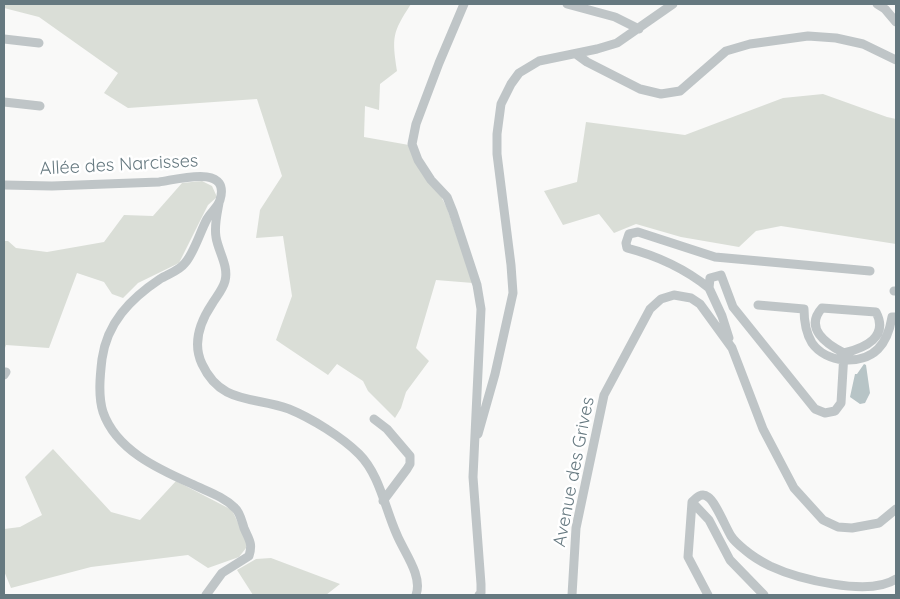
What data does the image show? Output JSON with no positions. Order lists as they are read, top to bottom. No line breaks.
{"streets":{"street":["Allée des Narcisses","Avenue des Grives"]}}
